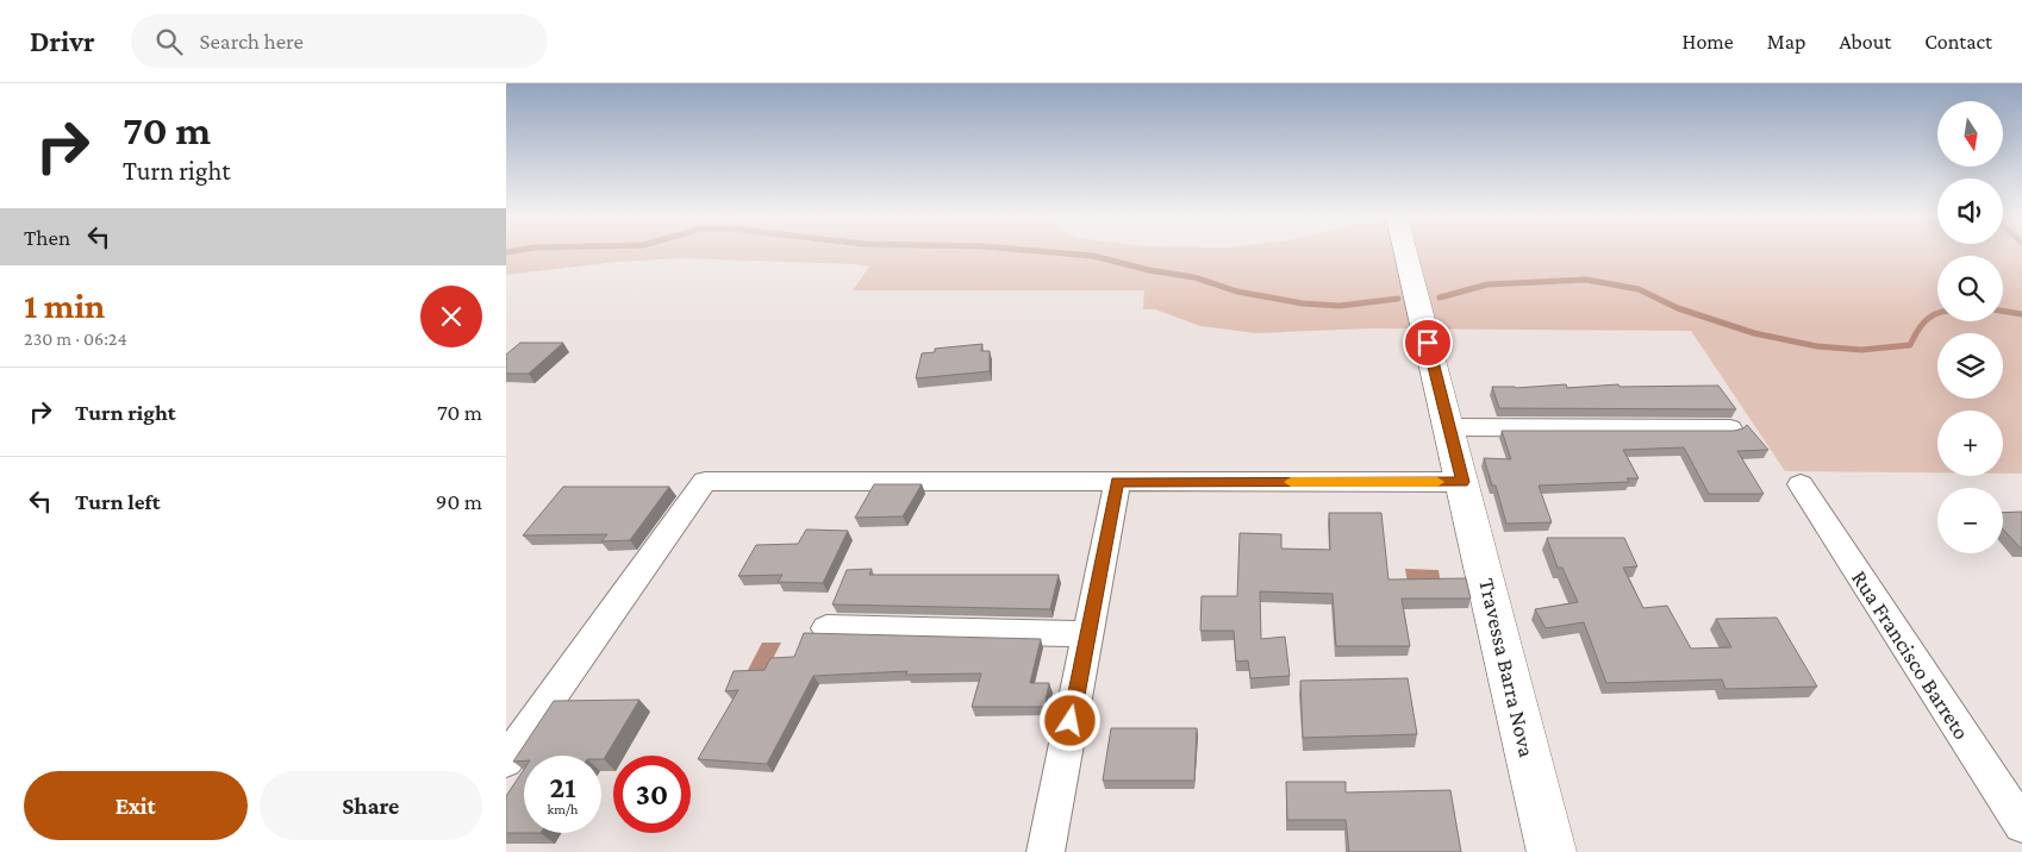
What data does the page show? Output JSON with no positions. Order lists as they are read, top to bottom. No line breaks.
{"streets":{"street":["Rua Francisco Barreto","Travessa Barra Nova"]},"north":"bottom","page":{"header":"Drivr","search":"Search here","nav":["Home","Map","About","Contact"],"turn":["70 m","Turn right"],"map_buttons":["+","−"],"then":"Then","heading":["1 min","230 m · 06:24"],"list":[{"name":"Turn right","value":"70 m"},{"name":"Turn left","value":"90 m"}],"speed":"21 km/h","limit":"30","buttons":["Exit","Share"]}}
